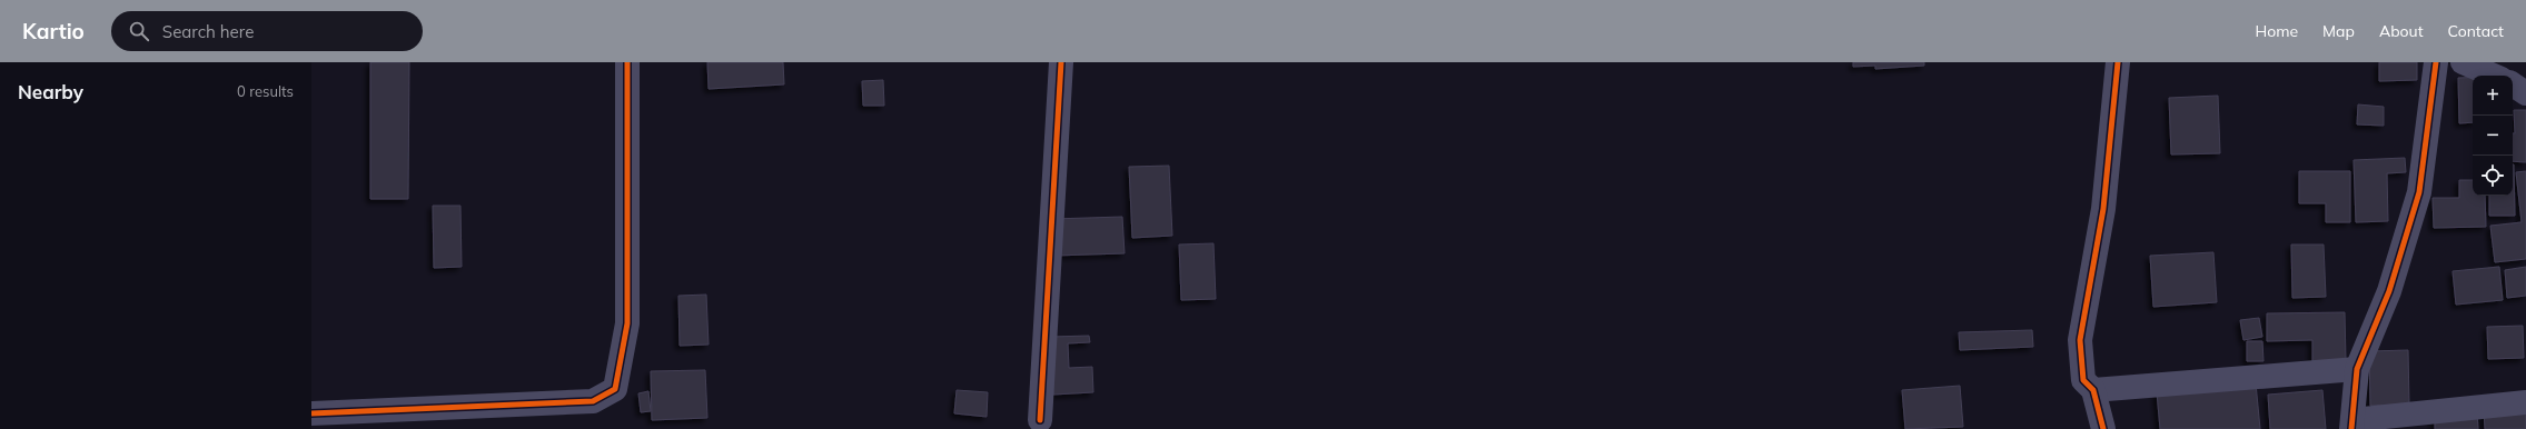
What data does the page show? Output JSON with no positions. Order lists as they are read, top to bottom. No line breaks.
{"page":{"header":"Kartio","search":"Search here","nav":["Home","Map","About","Contact"],"heading":["Nearby","0 results"],"map_buttons":["+","−"]}}
